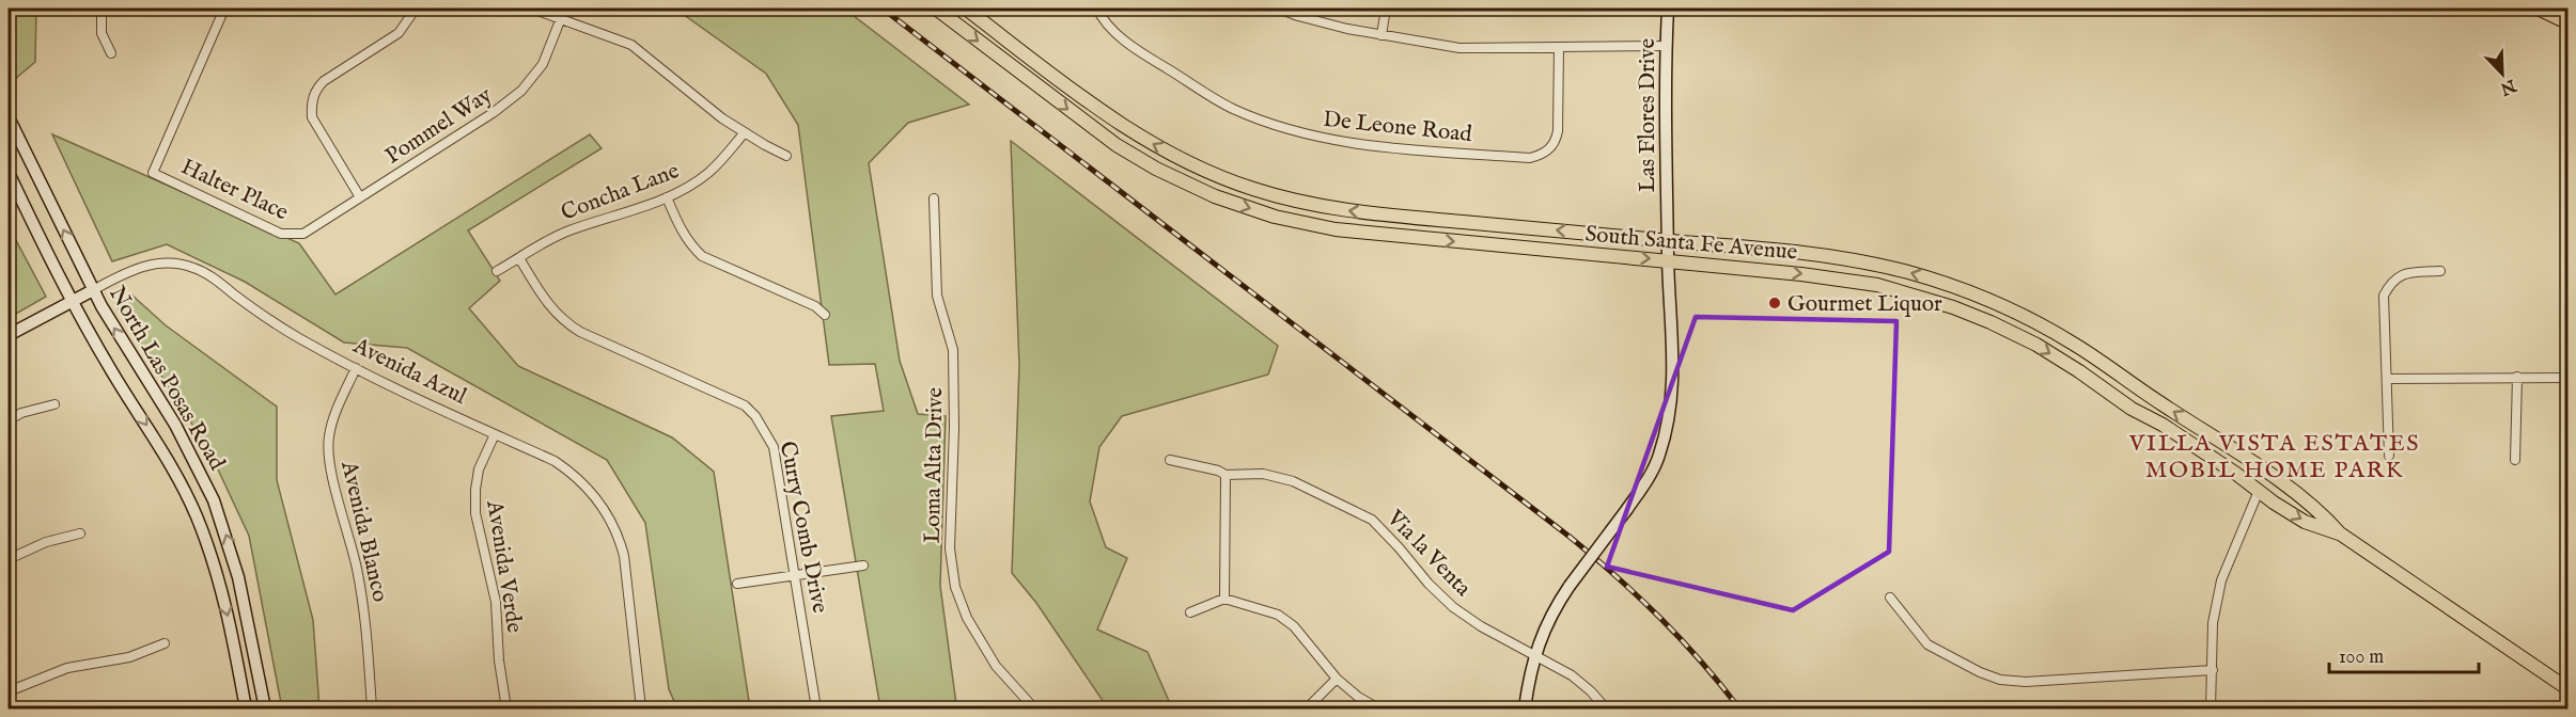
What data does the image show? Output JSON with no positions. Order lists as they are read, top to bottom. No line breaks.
{"streets":{"main road":["Las Flores Drive","South Santa Fe Avenue","Avenida Azul","North Las Posas Road"],"street":["Pommel Way","De Leone Road","Halter Place","Concha Lane","Loma Alta Drive","Curry Comb Drive","Avenida Blanco","Via la Venta","Avenida Verde"]},"crossings":[["Las Flores Drive","South Santa Fe Avenue"],["Las Flores Drive","Via la Venta"],["Pommel Way","Halter Place"],["Concha Lane","Curry Comb Drive"],["Avenida Azul","North Las Posas Road"],["Avenida Azul","Avenida Blanco"],["Avenida Azul","Avenida Verde"]],"districts":["VILLA VISTA ESTATES MOBIL HOME PARK"],"places":["Gourmet Liquor"],"scale_bar":"100 m","north":"bottom right"}
